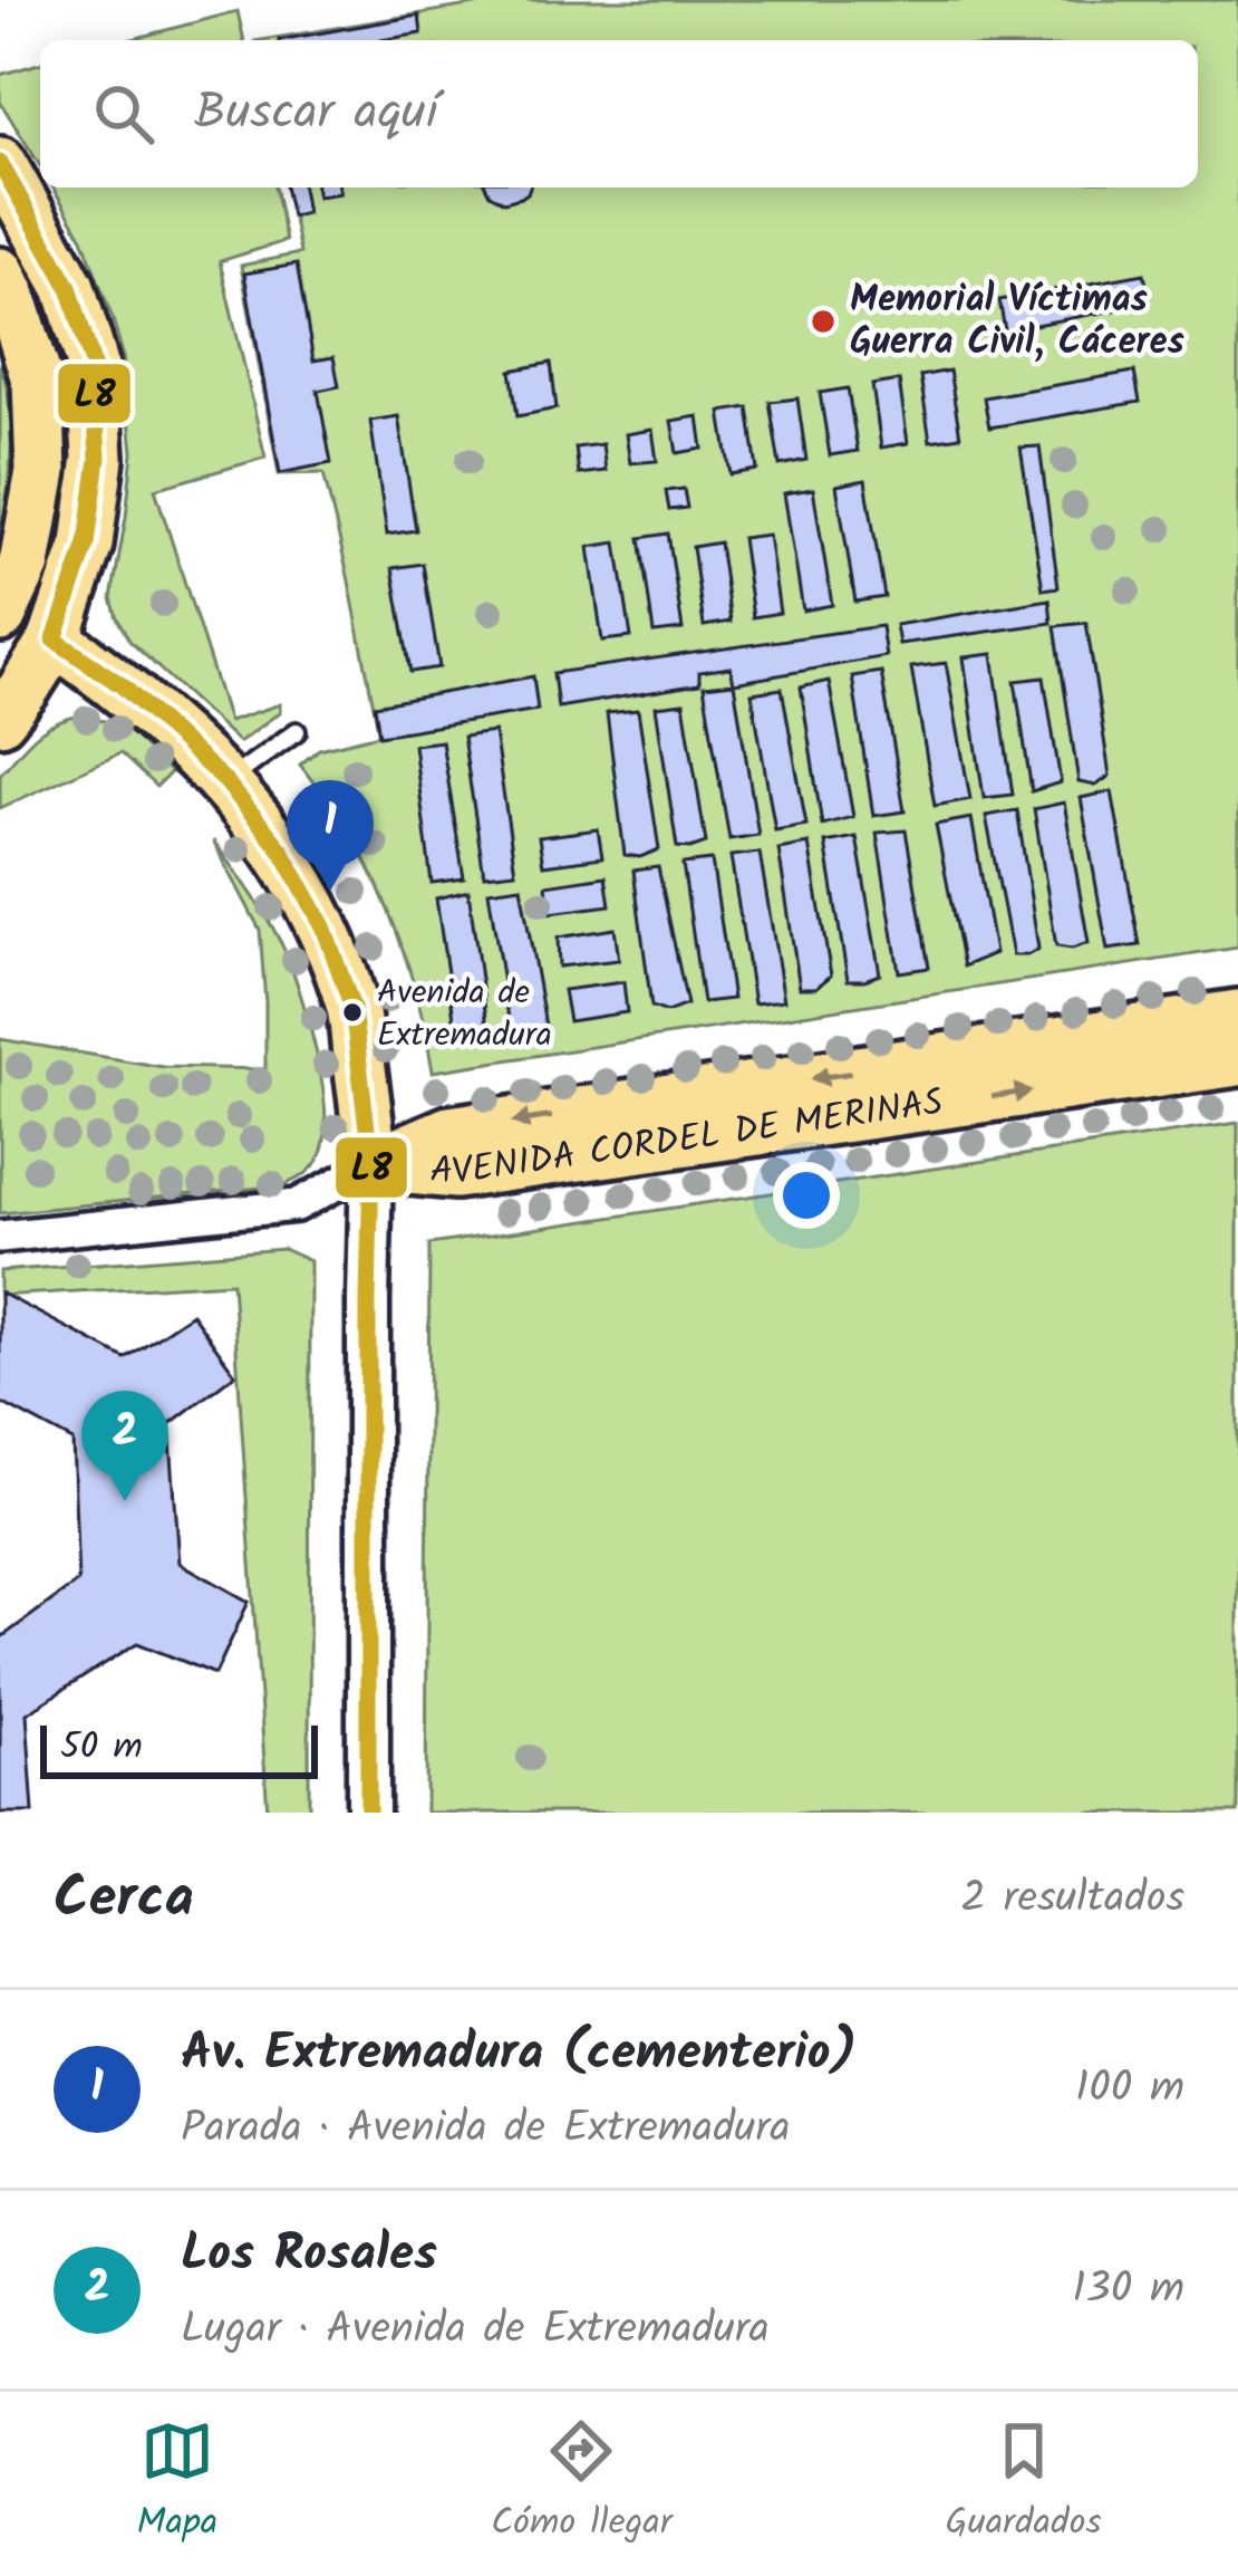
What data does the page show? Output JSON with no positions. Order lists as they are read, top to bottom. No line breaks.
{"streets":{"main road":["AVENIDA CORDEL DE MERINAS"]},"places":["Memorial Víctimas Guerra Civil, Cáceres","Avenida de Extremadura"],"lines":["transit line L8"],"scale_bar":"50 m","page":{"search":"Buscar aquí","pins":["1","2"],"scale":"50 m","heading":["Cerca","2 resultados"],"list":[{"mark":"1","name":"Av. Extremadura (cementerio)","note":"Parada · Avenida de Extremadura","value":"100 m"},{"mark":"2","name":"Los Rosales","note":"Lugar · Avenida de Extremadura","value":"130 m"}],"nav":["Mapa","Cómo llegar","Guardados"]}}
